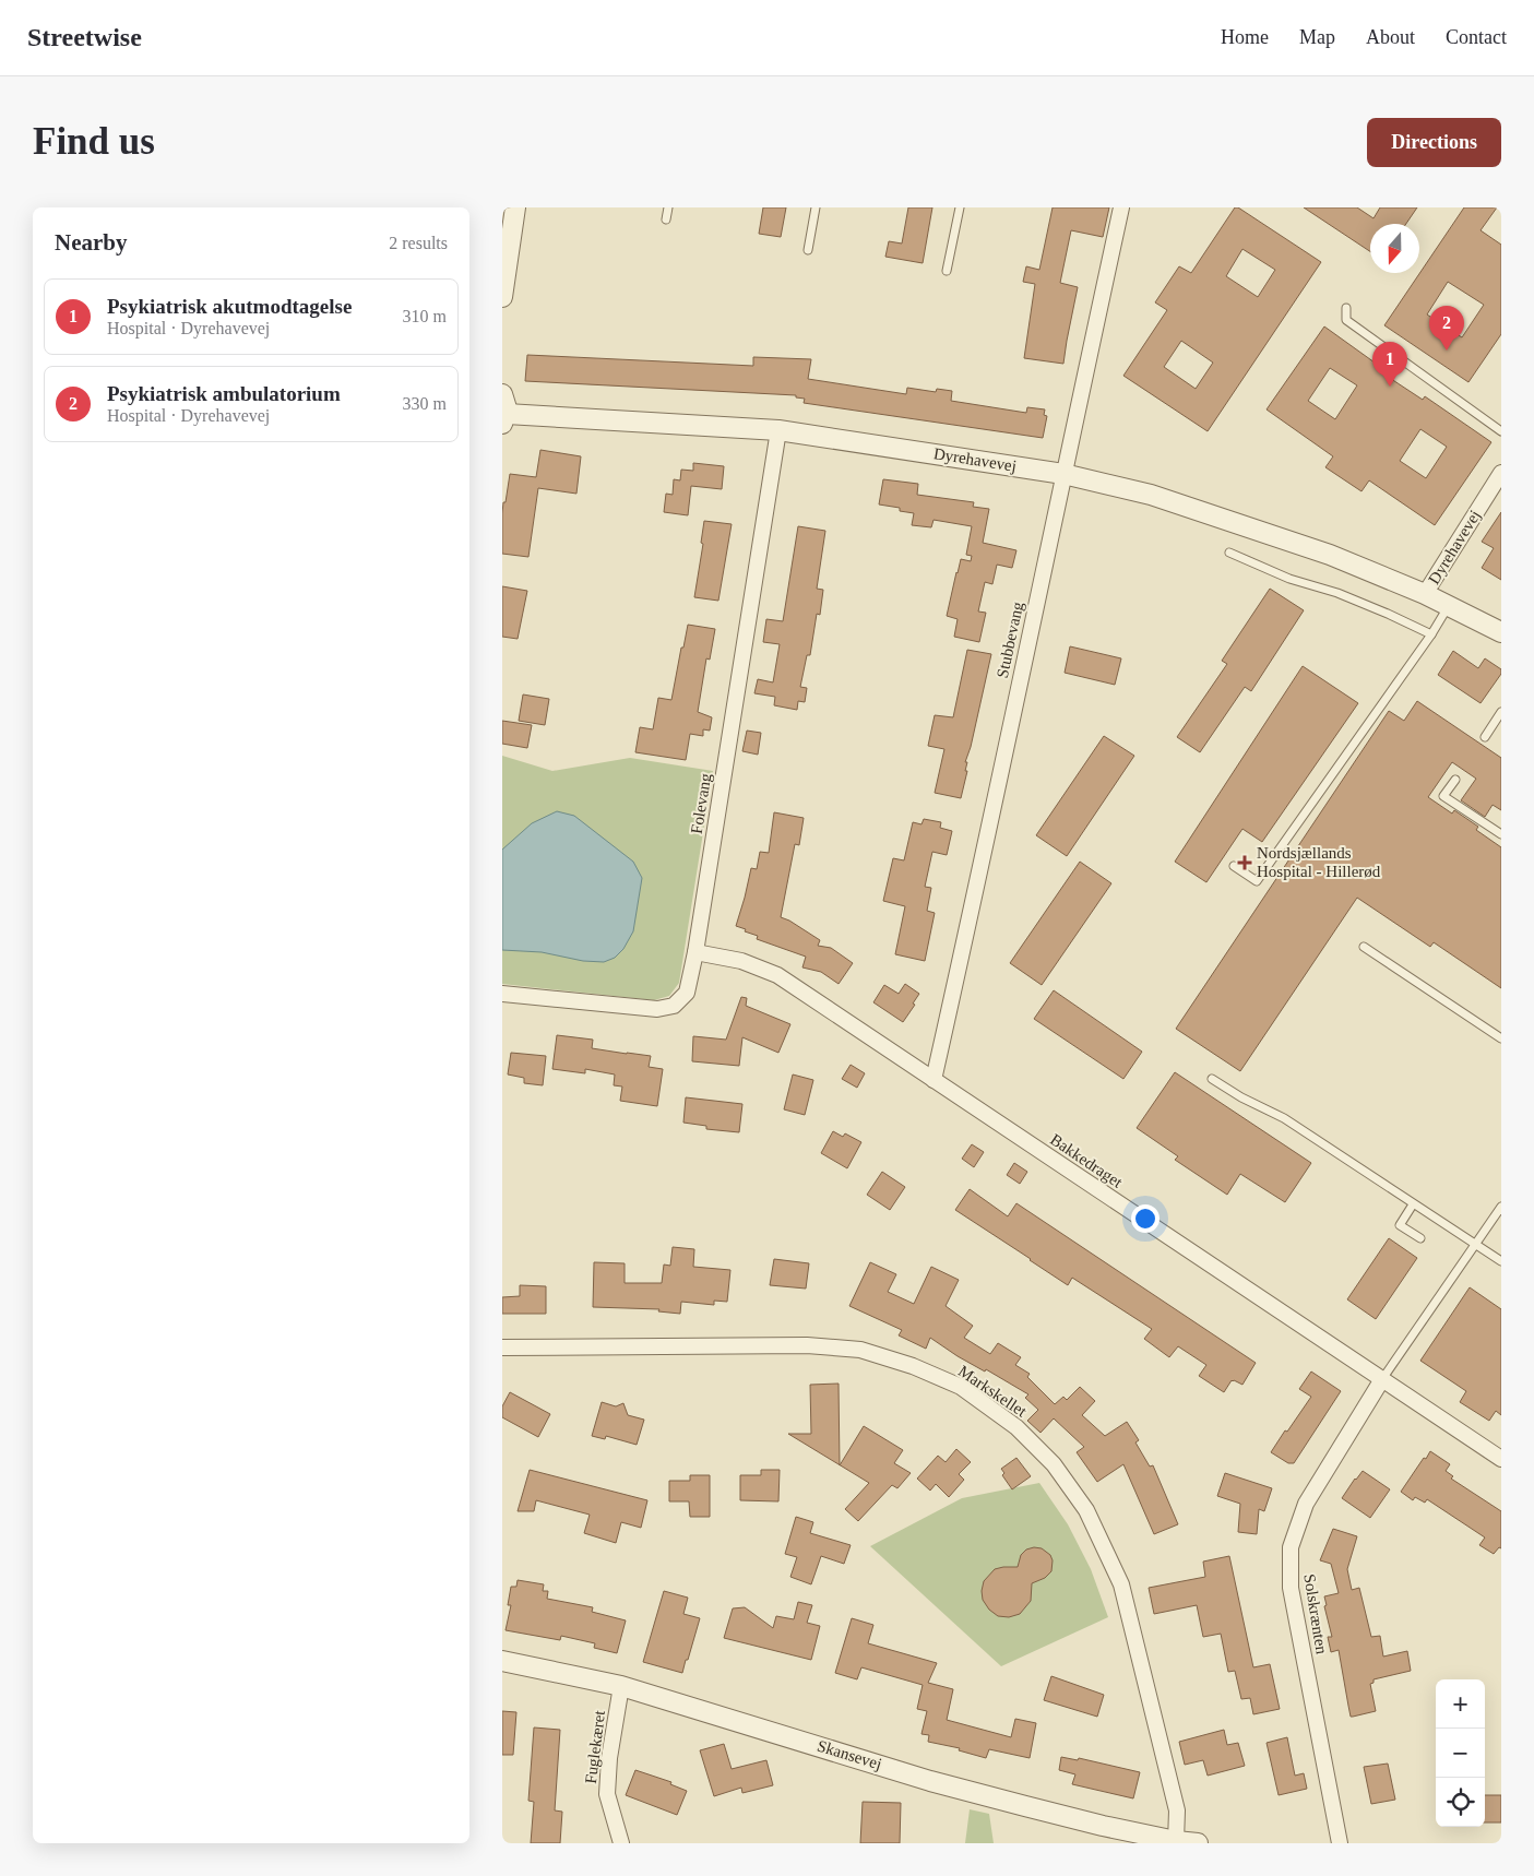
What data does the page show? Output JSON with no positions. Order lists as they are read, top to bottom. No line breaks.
{"streets":{"street":["Dyrehavevej","Stubbevang","Folevang","Bakkedraget","Markskellet","Solskrænten","Fuglekæret","Skansevej"]},"crossings":[["Dyrehavevej","Stubbevang"],["Dyrehavevej","Folevang"],["Stubbevang","Bakkedraget"],["Folevang","Bakkedraget"],["Bakkedraget","Solskrænten"],["Markskellet","Skansevej"],["Fuglekæret","Skansevej"]],"places":{"health":["Nordsjællands Hospital - Hillerød"]},"north":"bottom","page":{"header":"Streetwise","nav":["Home","Map","About","Contact"],"buttons":"Directions","title":"Find us","heading":["Nearby","2 results"],"list":[{"mark":"1","name":"Psykiatrisk akutmodtagelse","note":"Hospital · Dyrehavevej","value":"310 m"},{"mark":"2","name":"Psykiatrisk ambulatorium","note":"Hospital · Dyrehavevej","value":"330 m"}],"pins":["2","1"],"map_buttons":["+","−"]}}
